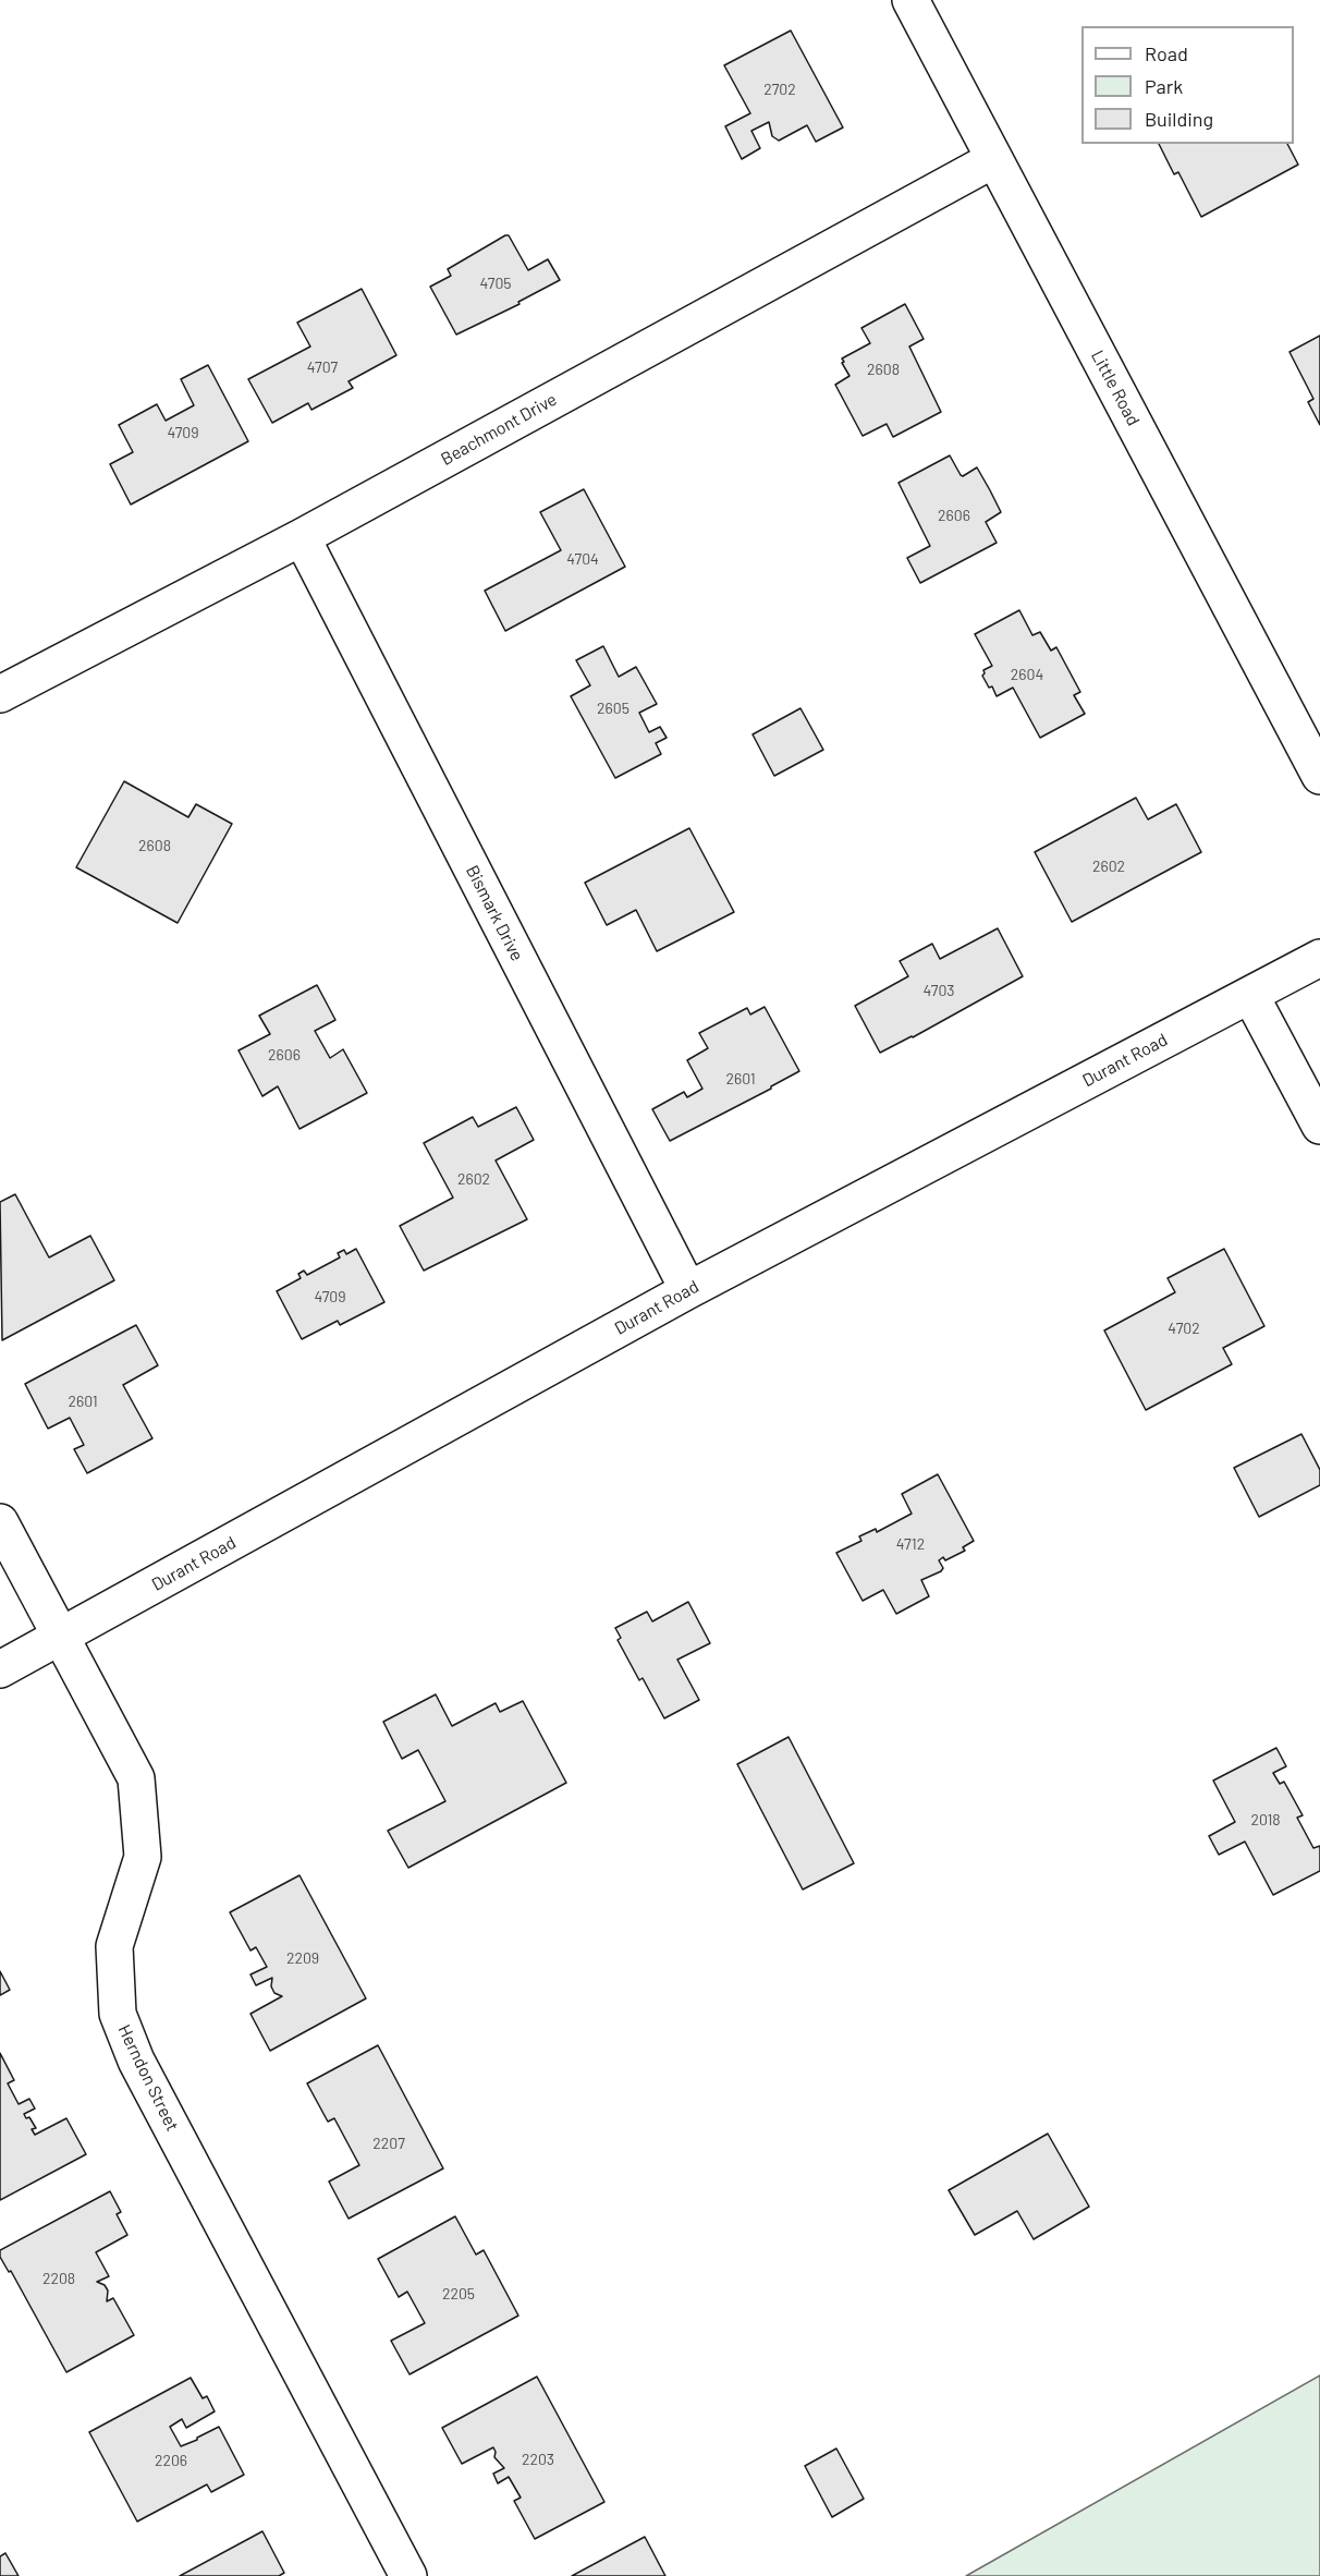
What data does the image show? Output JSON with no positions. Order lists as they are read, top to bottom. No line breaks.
{"streets":{"street":["Little Road","Beachmont Drive","Bismark Drive","Durant Road","Herndon Street"]},"crossings":[["Little Road","Beachmont Drive"],["Beachmont Drive","Bismark Drive"],["Bismark Drive","Durant Road"],["Durant Road","Herndon Street"]],"house_numbers":["2702","4705","4707","2608","4709","2606","4704","2604","2605","2608","2602","4703","2606","2601","2602","4709","4702","2601","4712","2018","2209","2207","2208","2205","2203","2206"],"legend":["Road","Park","Building"]}
